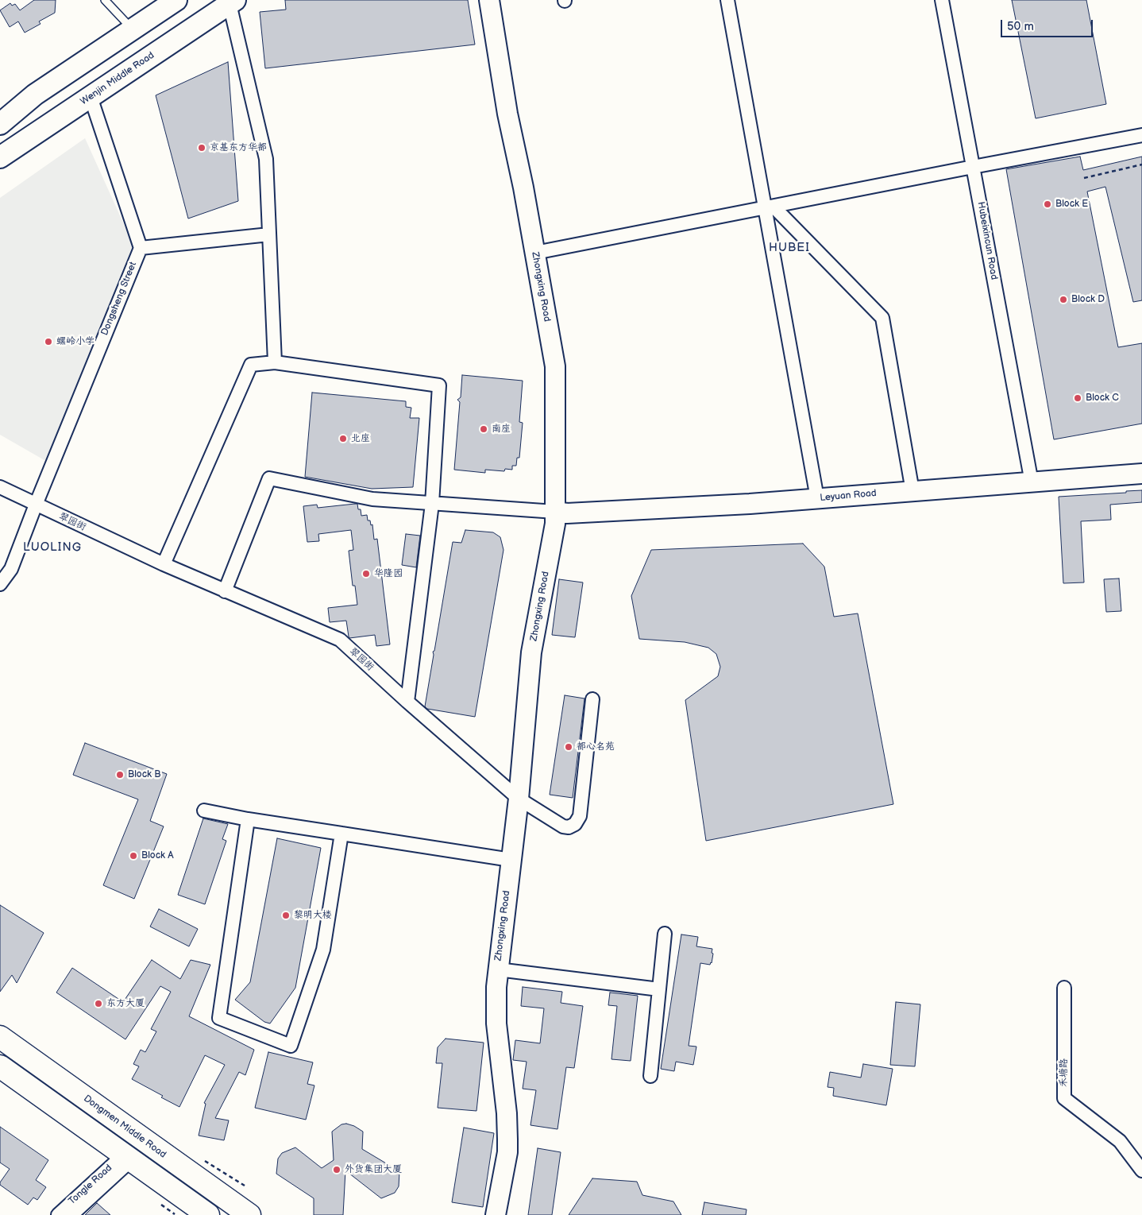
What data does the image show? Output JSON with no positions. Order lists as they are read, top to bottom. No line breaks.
{"streets":{"highway":["Dongmen Middle Road"],"main road":["Wenjin Middle Road"],"street":["Hubeixincun Road","Zhongxing Road","Dongsheng Street","Leyuan Road","翠园街","禾塘路","Tongle Road"]},"crossings":[["Hubeixincun Road","Leyuan Road"],["Zhongxing Road","Leyuan Road"],["Zhongxing Road","翠园街"],["Dongsheng Street","翠园街"]],"districts":["HUBEI","LUOLING"],"places":["京基东方华都","Block E","Block D","螺岭小学","Block C","南座","北座","华隆园","都心名苑","Block B","Block A","黎明大楼","东方大厦","外货集团大厦"],"scale_bar":"50 m"}
